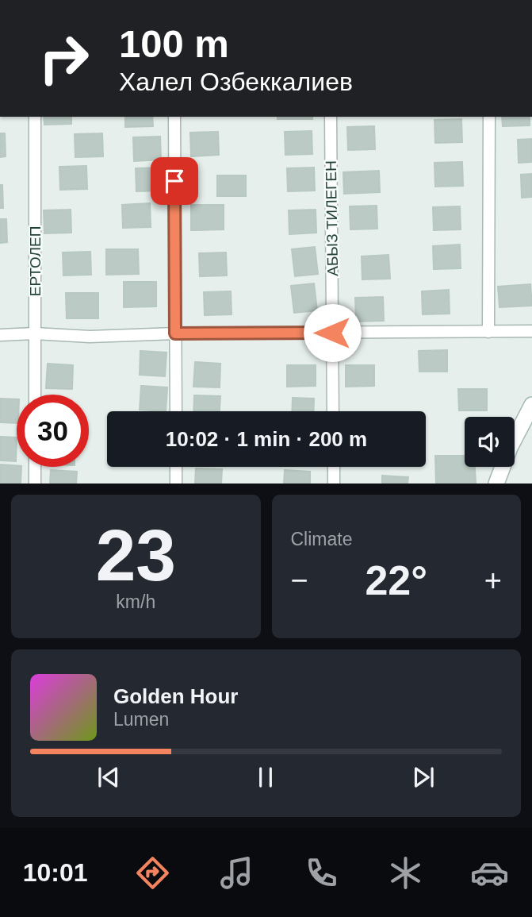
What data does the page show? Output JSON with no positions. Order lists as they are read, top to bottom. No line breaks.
{"streets":{"street":["АБЫЗ ТИЛЕГЕН","ЕРТОЛЕП"]},"page":{"turn":["100 m","Халел Озбеккалиев"],"limit":"30","trip":"10:02 · 1 min · 200 m","tile":[["23","km/h"],"Climate"],"heat":["−","22°","+"],"song":["Golden Hour","Lumen"],"tabs":"10:01"}}
